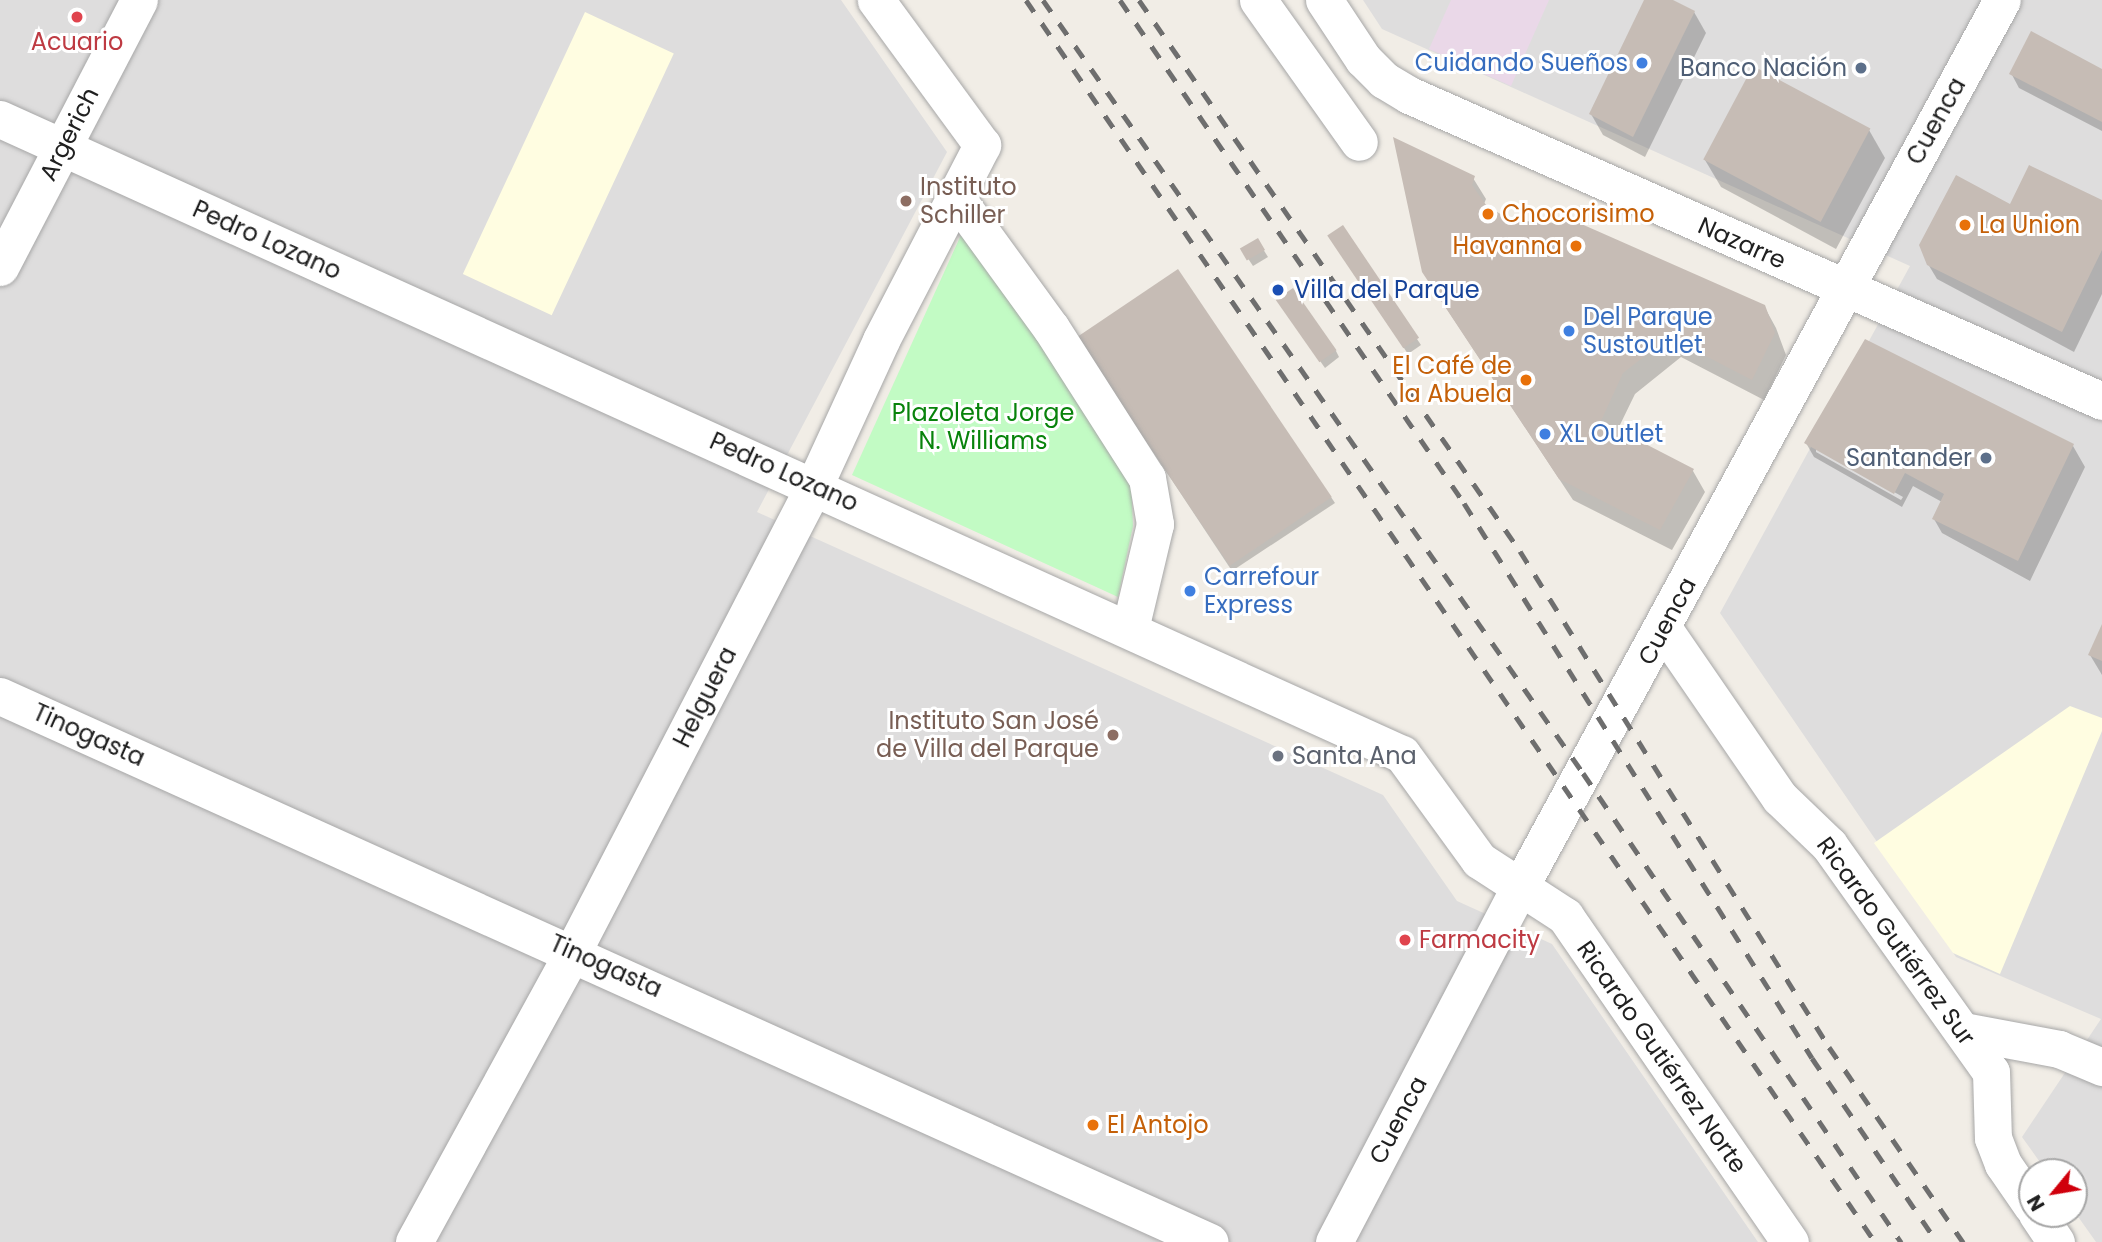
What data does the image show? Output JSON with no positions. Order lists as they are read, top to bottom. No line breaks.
{"streets":{"street":["Cuenca","Argerich","Pedro Lozano","Nazarre","Helguera","Tinogasta","Ricardo Gutiérrez Sur","Ricardo Gutiérrez Norte"]},"crossings":[["Cuenca","Pedro Lozano"],["Cuenca","Nazarre"],["Cuenca","Ricardo Gutiérrez Sur"],["Cuenca","Ricardo Gutiérrez Norte"],["Argerich","Pedro Lozano"],["Pedro Lozano","Helguera"],["Pedro Lozano","Ricardo Gutiérrez Norte"],["Helguera","Tinogasta"]],"parks":["Plazoleta Jorge N. Williams"],"places":["Acuario","Cuidando Sueños","Banco Nación","Instituto Schiller","Chocorisimo","La Union","Havanna","Villa del Parque","Del Parque Sustoutlet","El Café de la Abuela","XL Outlet","Santander","Carrefour Express","Instituto San José de Villa del Parque","Santa Ana","Farmacity","El Antojo"],"north":"bottom left"}
